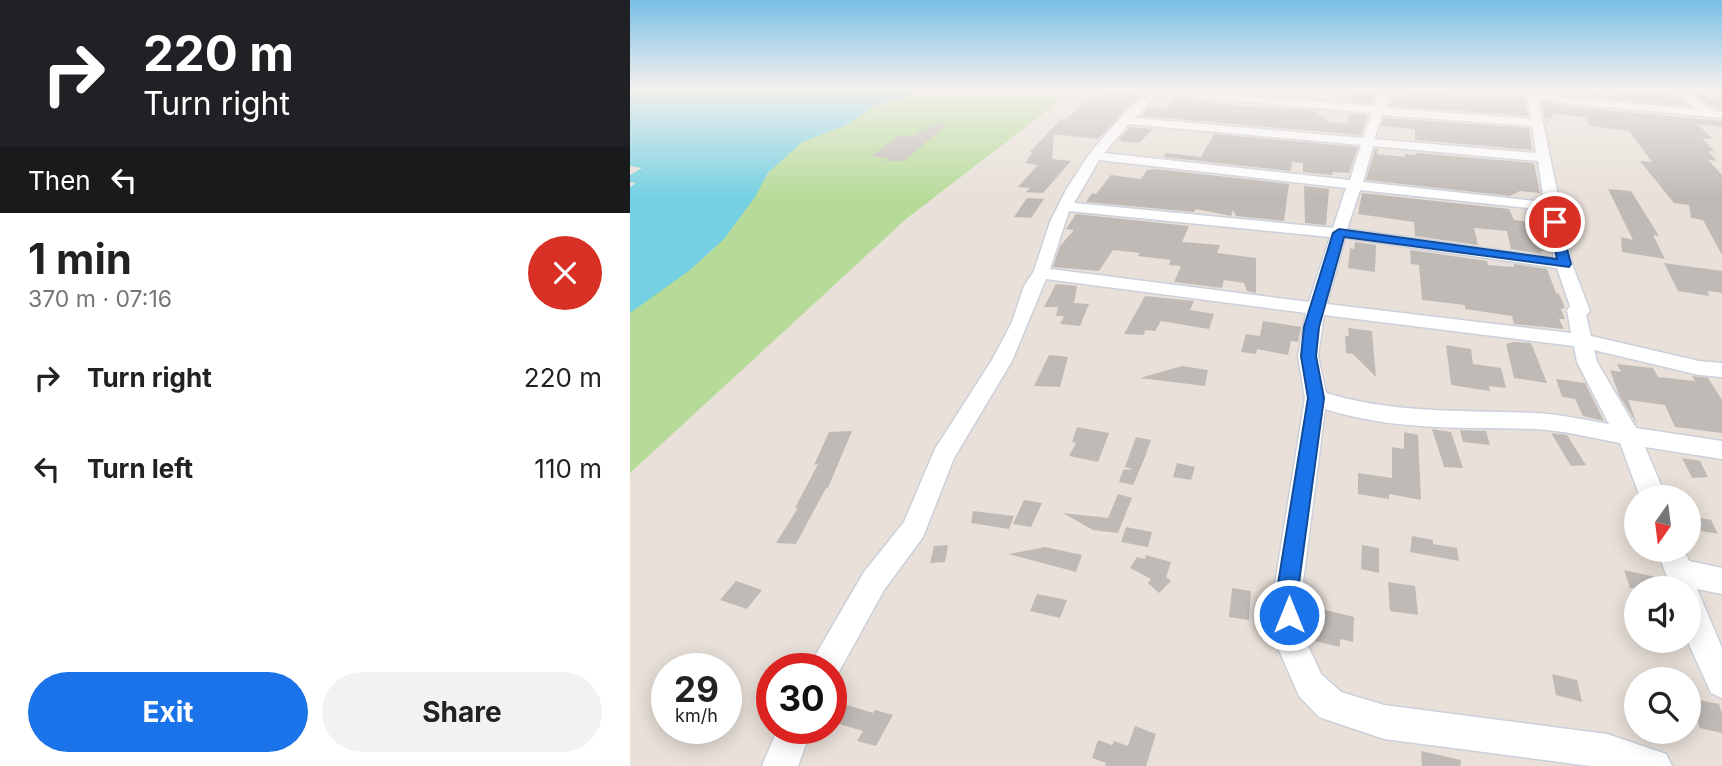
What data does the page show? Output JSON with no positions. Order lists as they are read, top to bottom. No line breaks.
{"north":"bottom","page":{"turn":["220 m","Turn right"],"then":"Then","heading":["1 min","370 m · 07:16"],"list":[{"name":"Turn right","value":"220 m"},{"name":"Turn left","value":"110 m"}],"speed":"29 km/h","limit":"30","buttons":["Exit","Share"]}}
